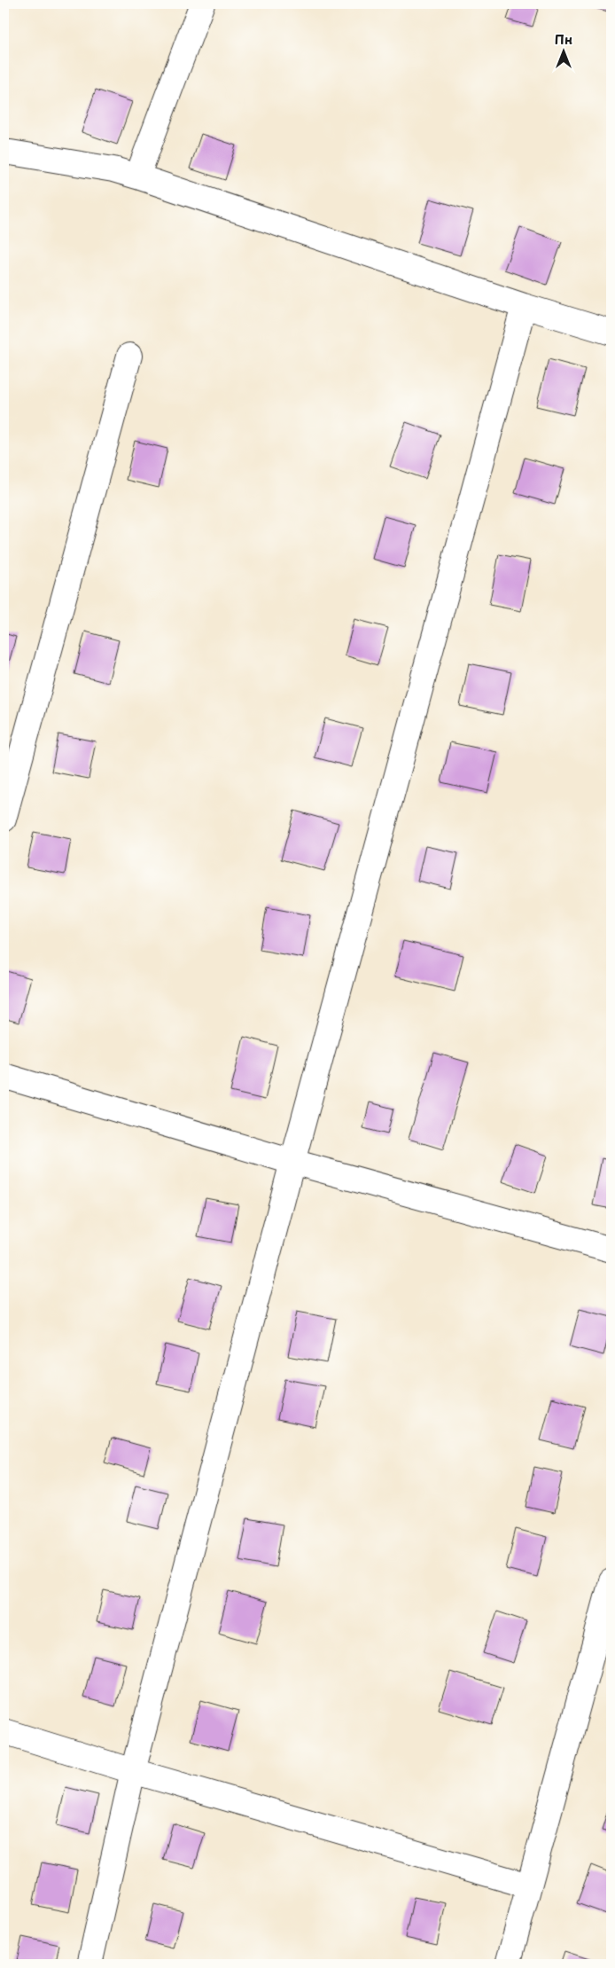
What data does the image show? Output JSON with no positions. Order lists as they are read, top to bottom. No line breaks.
{"north":"top"}
